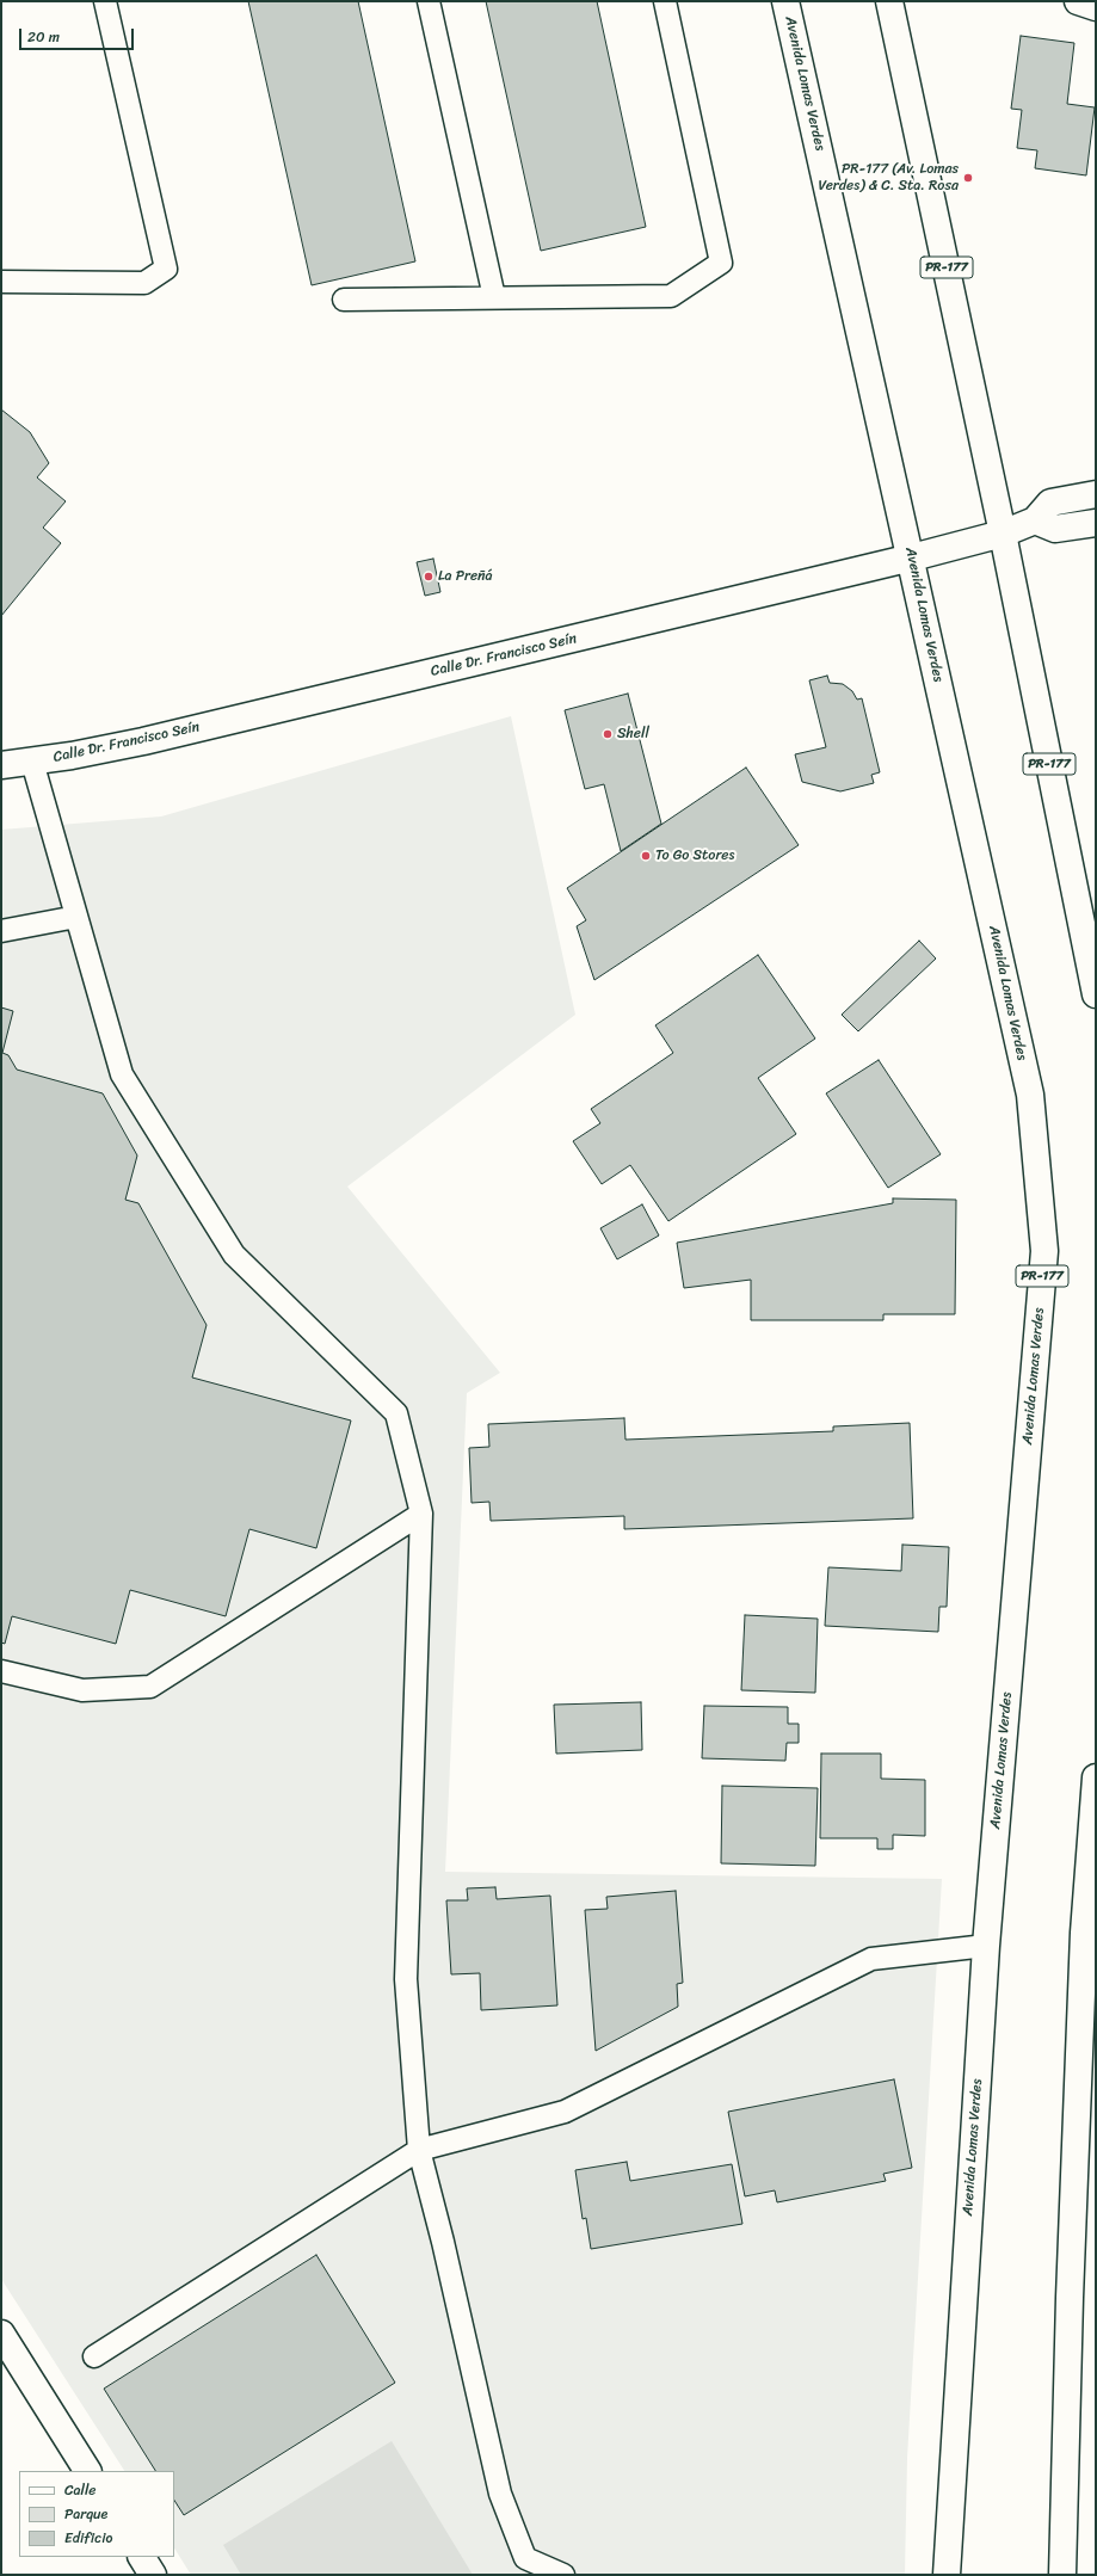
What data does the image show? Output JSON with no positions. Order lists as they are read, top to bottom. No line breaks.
{"streets":{"main road":["Avenida Lomas Verdes","PR-177","Calle Dr. Francisco Seín"]},"crossings":[["Avenida Lomas Verdes","Calle Dr. Francisco Seín"],["PR-177","Calle Dr. Francisco Seín"]],"places":["PR-177 (Av. Lomas Verdes) & C. Sta. Rosa","La Preñá","Shell","To Go Stores"],"legend":["Calle","Parque","Edificio"],"scale_bar":"20 m"}
